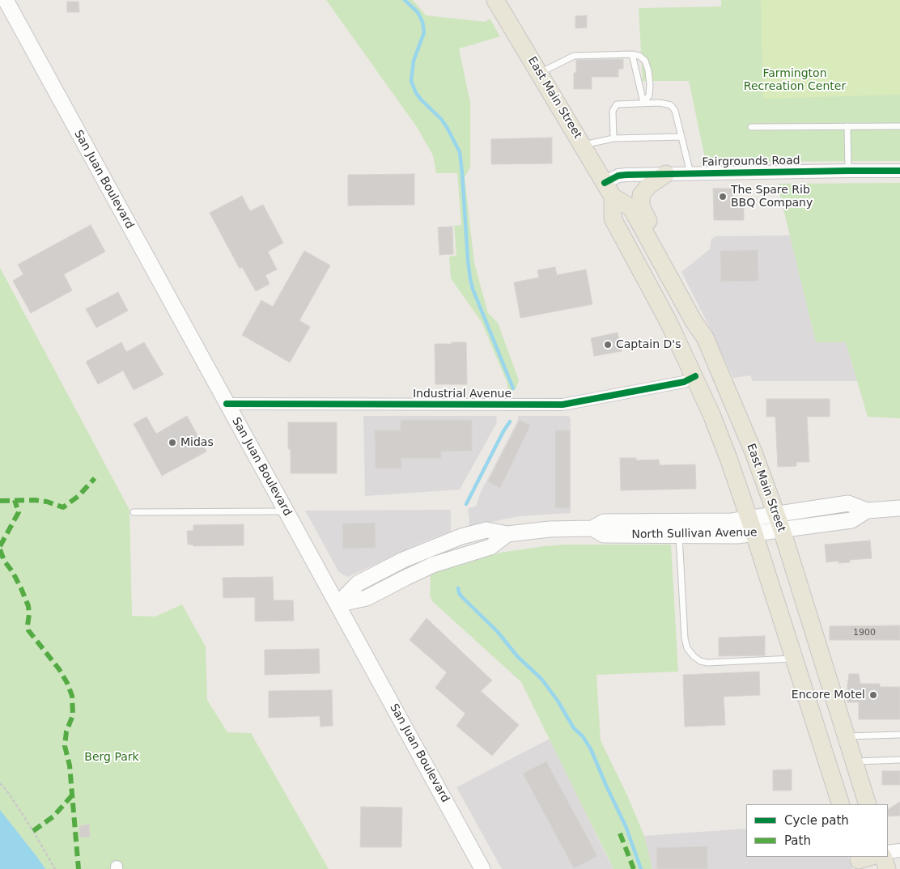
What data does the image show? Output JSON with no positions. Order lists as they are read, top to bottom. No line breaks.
{"streets":{"main road":["East Main Street","San Juan Boulevard","North Sullivan Avenue"],"street":["Fairgrounds Road","Industrial Avenue"]},"crossings":[["East Main Street","Fairgrounds Road"],["East Main Street","Industrial Avenue"],["East Main Street","North Sullivan Avenue"],["San Juan Boulevard","Industrial Avenue"],["San Juan Boulevard","North Sullivan Avenue"]],"parks":["Farmington Recreation Center","Berg Park"],"places":["The Spare Rib BBQ Company","Captain D's","Midas","Encore Motel"],"house_numbers":["1900"],"legend":["Cycle path","Path"]}
